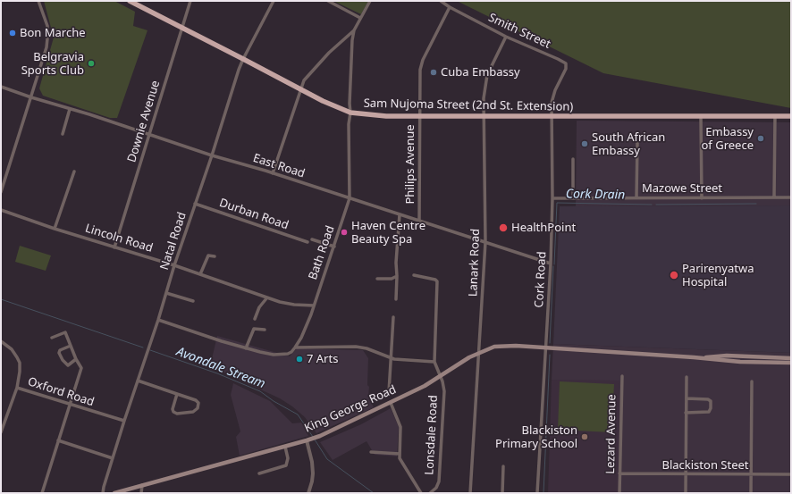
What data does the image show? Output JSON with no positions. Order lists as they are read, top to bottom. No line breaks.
{"streets":{"highway":["Sam Nujoma Street (2nd St. Extension)"],"main road":["King George Road"],"street":["Smith Street","Downie Avenue","Philips Avenue","East Road","Mazowe Street","Durban Road","Lincoln Road","Natal Road","Bath Road","Lanark Road","Cork Road","Oxford Road","Lezard Avenue","Lonsdale Road","Blackiston Steet"]},"crossings":[["Smith Street","Philips Avenue"],["Smith Street","Lanark Road"],["Smith Street","Cork Road"],["Sam Nujoma Street (2nd St. Extension)","Downie Avenue"],["Sam Nujoma Street (2nd St. Extension)","Philips Avenue"],["Sam Nujoma Street (2nd St. Extension)","Natal Road"],["Sam Nujoma Street (2nd St. Extension)","Bath Road"],["Sam Nujoma Street (2nd St. Extension)","Lanark Road"],["Sam Nujoma Street (2nd St. Extension)","Cork Road"],["Downie Avenue","East Road"],["Downie Avenue","Lincoln Road"],["Philips Avenue","East Road"],["East Road","Natal Road"],["East Road","Bath Road"],["East Road","Lanark Road"],["East Road","Cork Road"],["Mazowe Street","Cork Road"],["Durban Road","Natal Road"],["Lincoln Road","Natal Road"],["Lincoln Road","Bath Road"],["Natal Road","Oxford Road"],["Lanark Road","King George Road"],["Cork Road","King George Road"],["King George Road","Lonsdale Road"],["Lezard Avenue","Blackiston Steet"]],"water":["Cork Drain","Avondale Stream"],"places":["Bon Marche","Belgravia Sports Club","Cuba Embassy","Embassy of Greece","South African Embassy","HealthPoint","Haven Centre Beauty Spa","Parirenyatwa Hospital","7 Arts","Blackiston Primary School"]}
